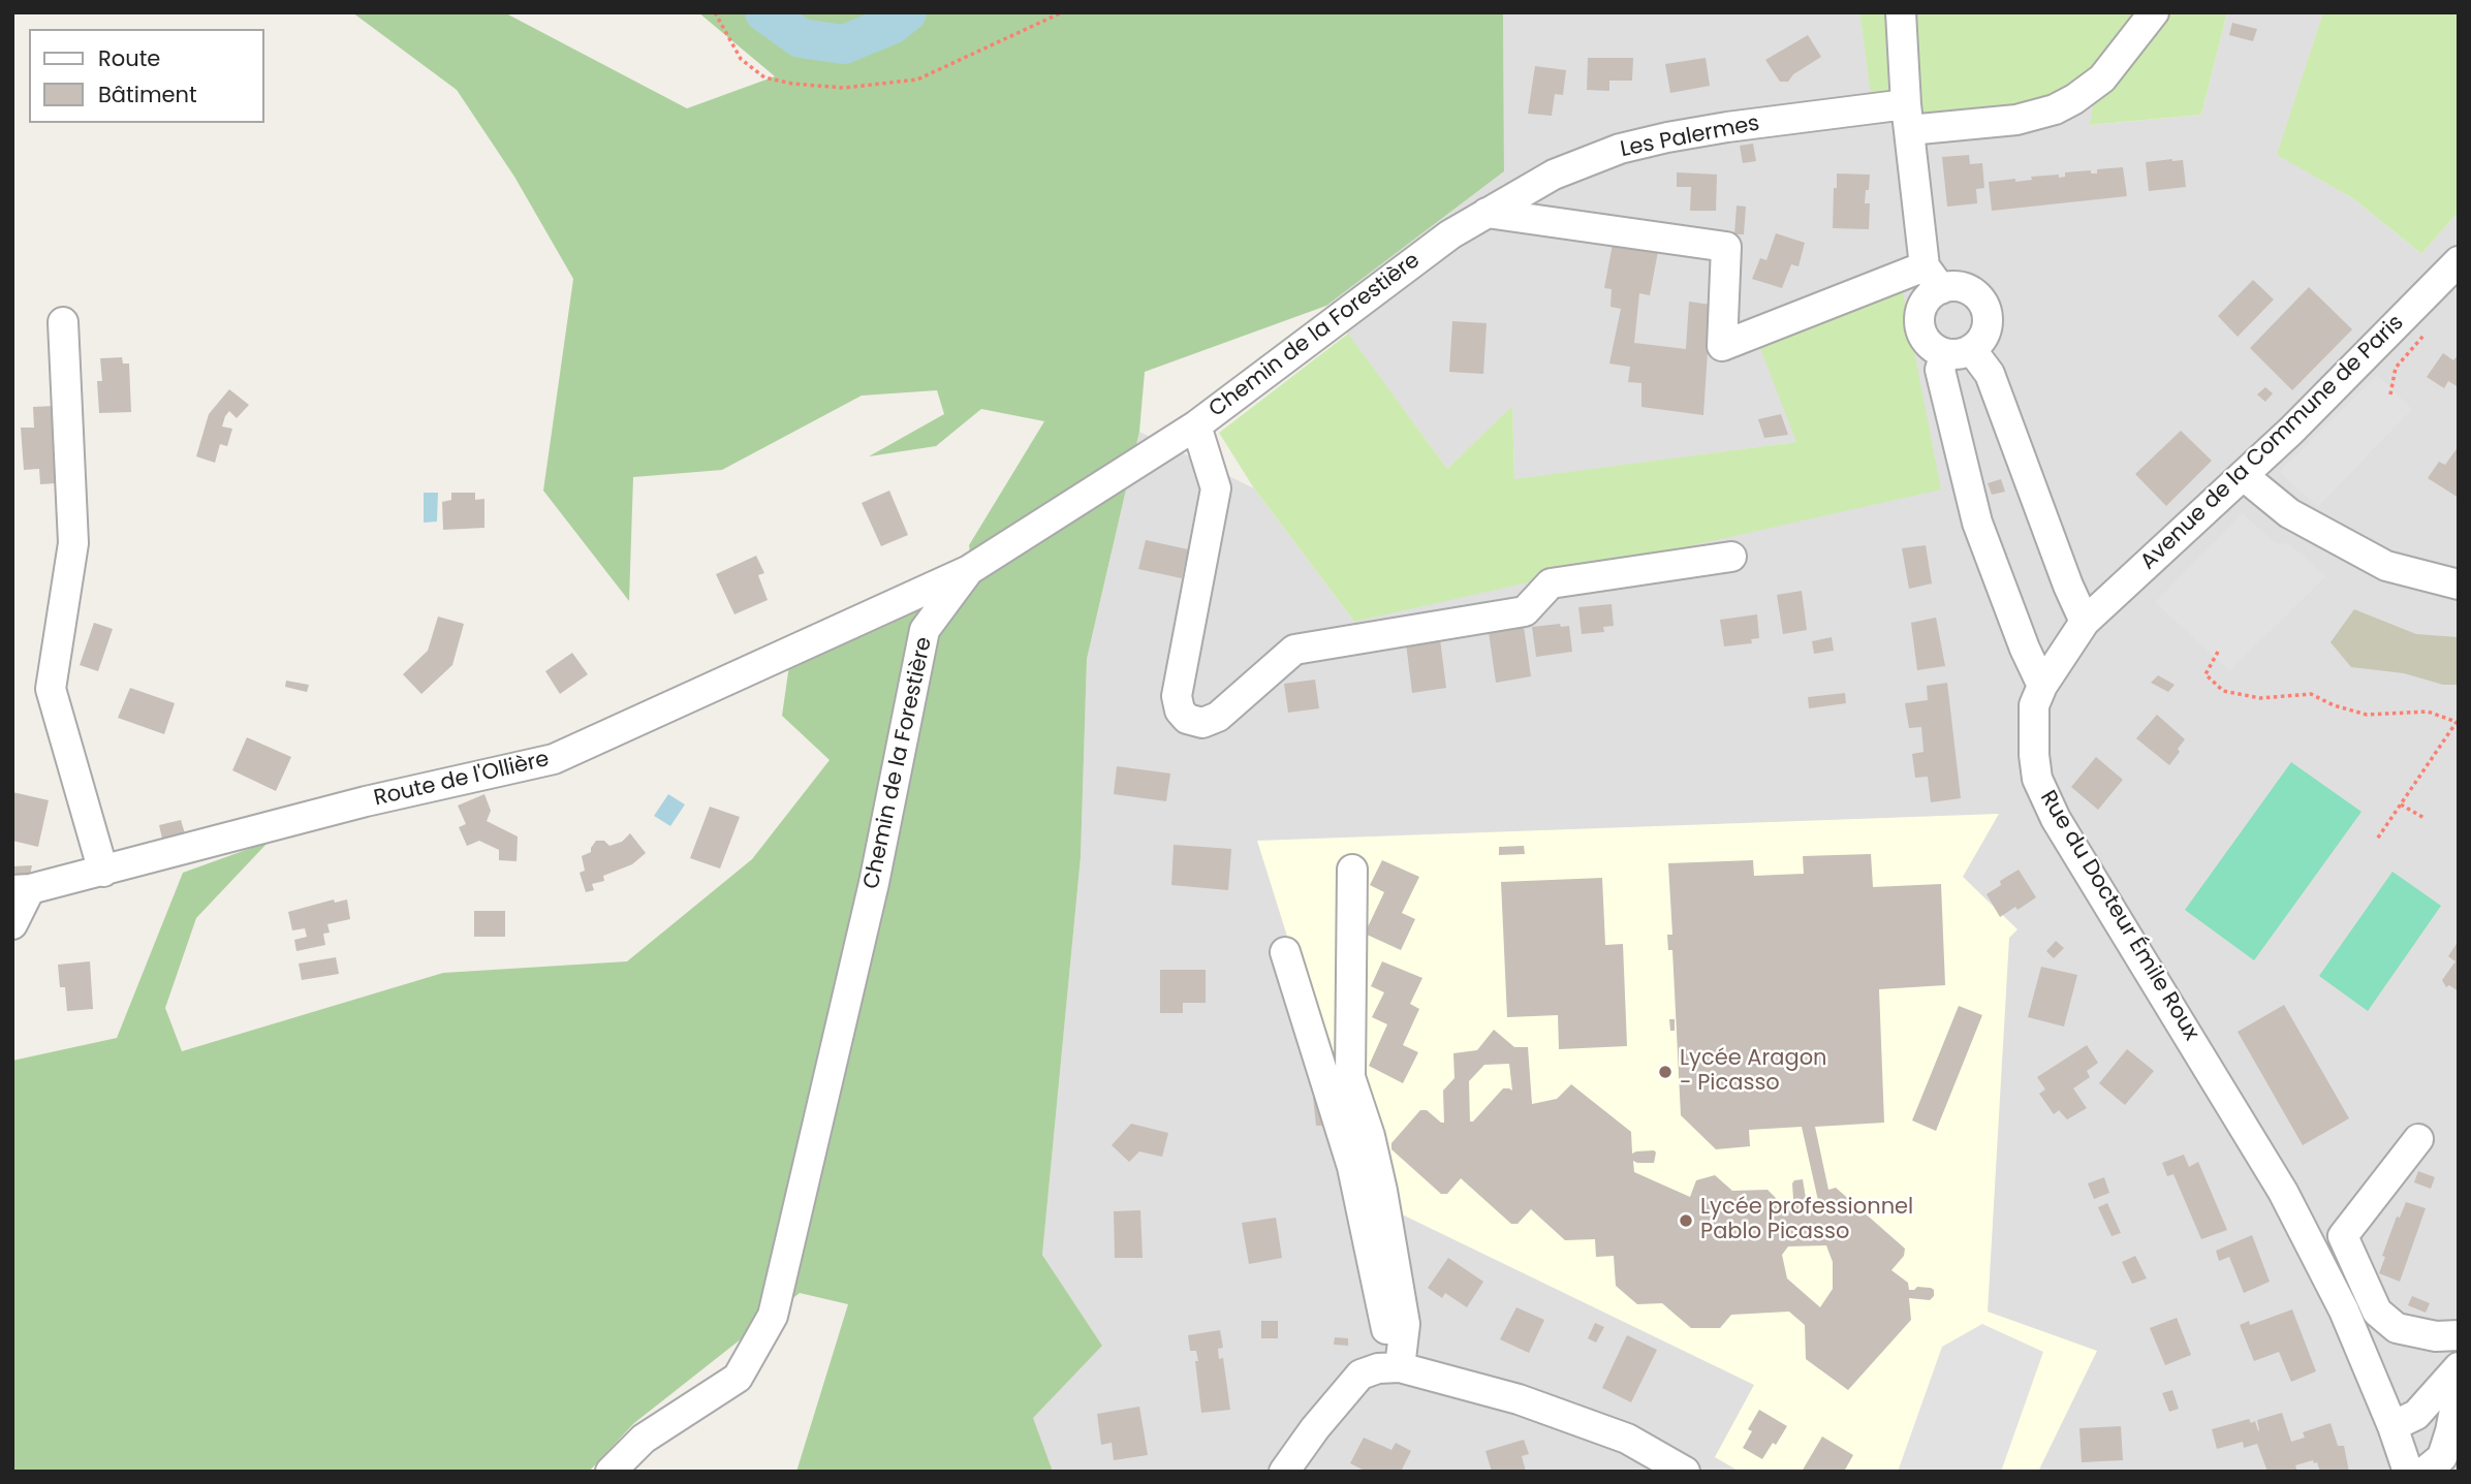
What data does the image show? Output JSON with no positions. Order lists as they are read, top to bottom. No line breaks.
{"streets":{"street":["Les Palermes","Chemin de la Forestière","Avenue de la Commune de Paris","Route de l'Ollière","Rue du Docteur Émile Roux"]},"crossings":[["Les Palermes","Chemin de la Forestière"],["Chemin de la Forestière","Route de l'Ollière"],["Avenue de la Commune de Paris","Rue du Docteur Émile Roux"]],"places":["Lycée Aragon - Picasso","Lycée professionnel Pablo Picasso"],"legend":["Route","Bâtiment"]}
